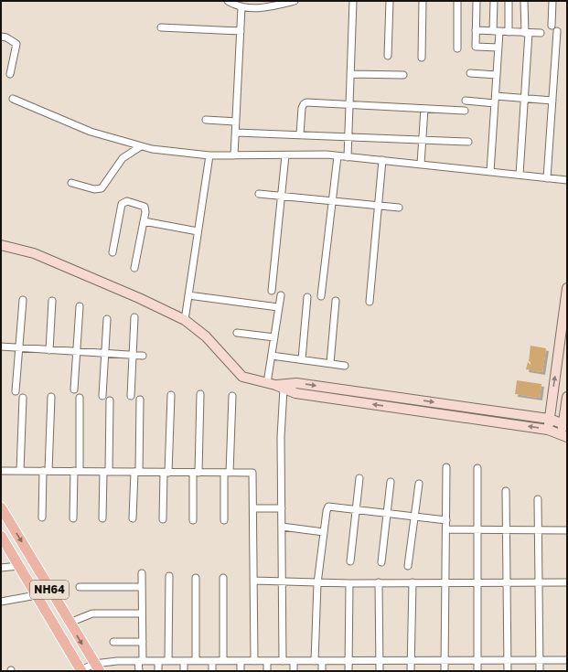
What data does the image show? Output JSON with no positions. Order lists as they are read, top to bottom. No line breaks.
{"streets":{"main road":["NH64"]}}
